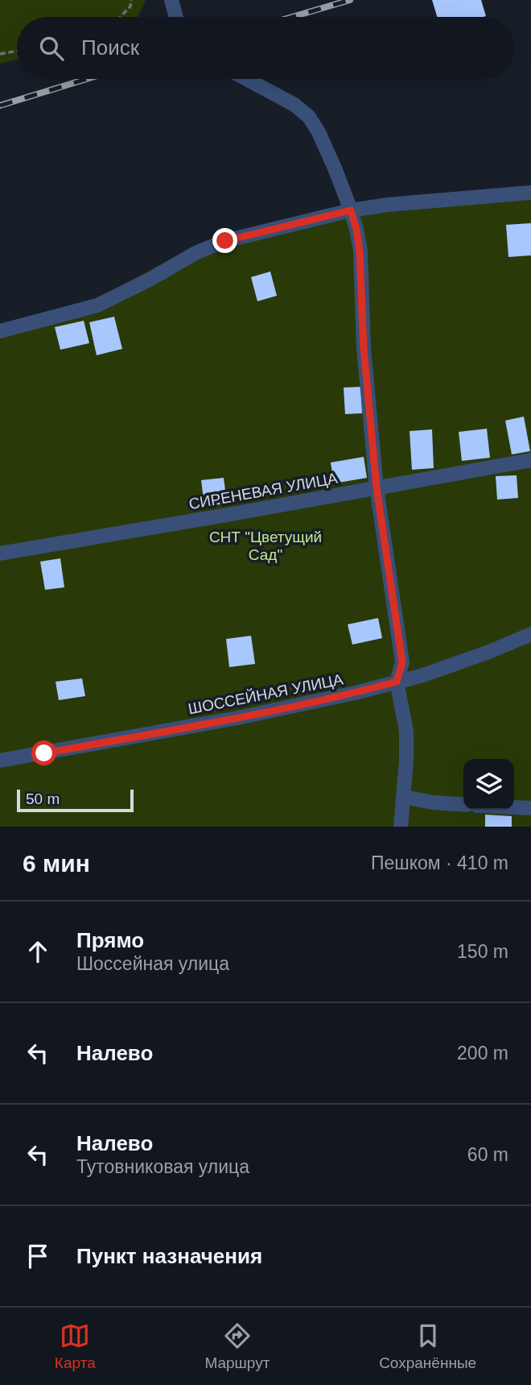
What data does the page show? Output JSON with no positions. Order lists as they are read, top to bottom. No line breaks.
{"streets":{"street":["СИРЕНЕВАЯ УЛИЦА","ШОССЕЙНАЯ УЛИЦА"]},"parks":["СНТ \"Цветущий Сад\""],"scale_bar":"50 m","page":{"search":"Поиск","scale":"50 m","heading":["6 мин","Пешком · 410 m"],"list":[["Прямо","Шоссейная улица","150 m"],["Налево","200 m"],["Налево","Тутовниковая улица","60 m"],"Пункт назначения"],"nav":["Карта","Маршрут","Сохранённые"]}}
